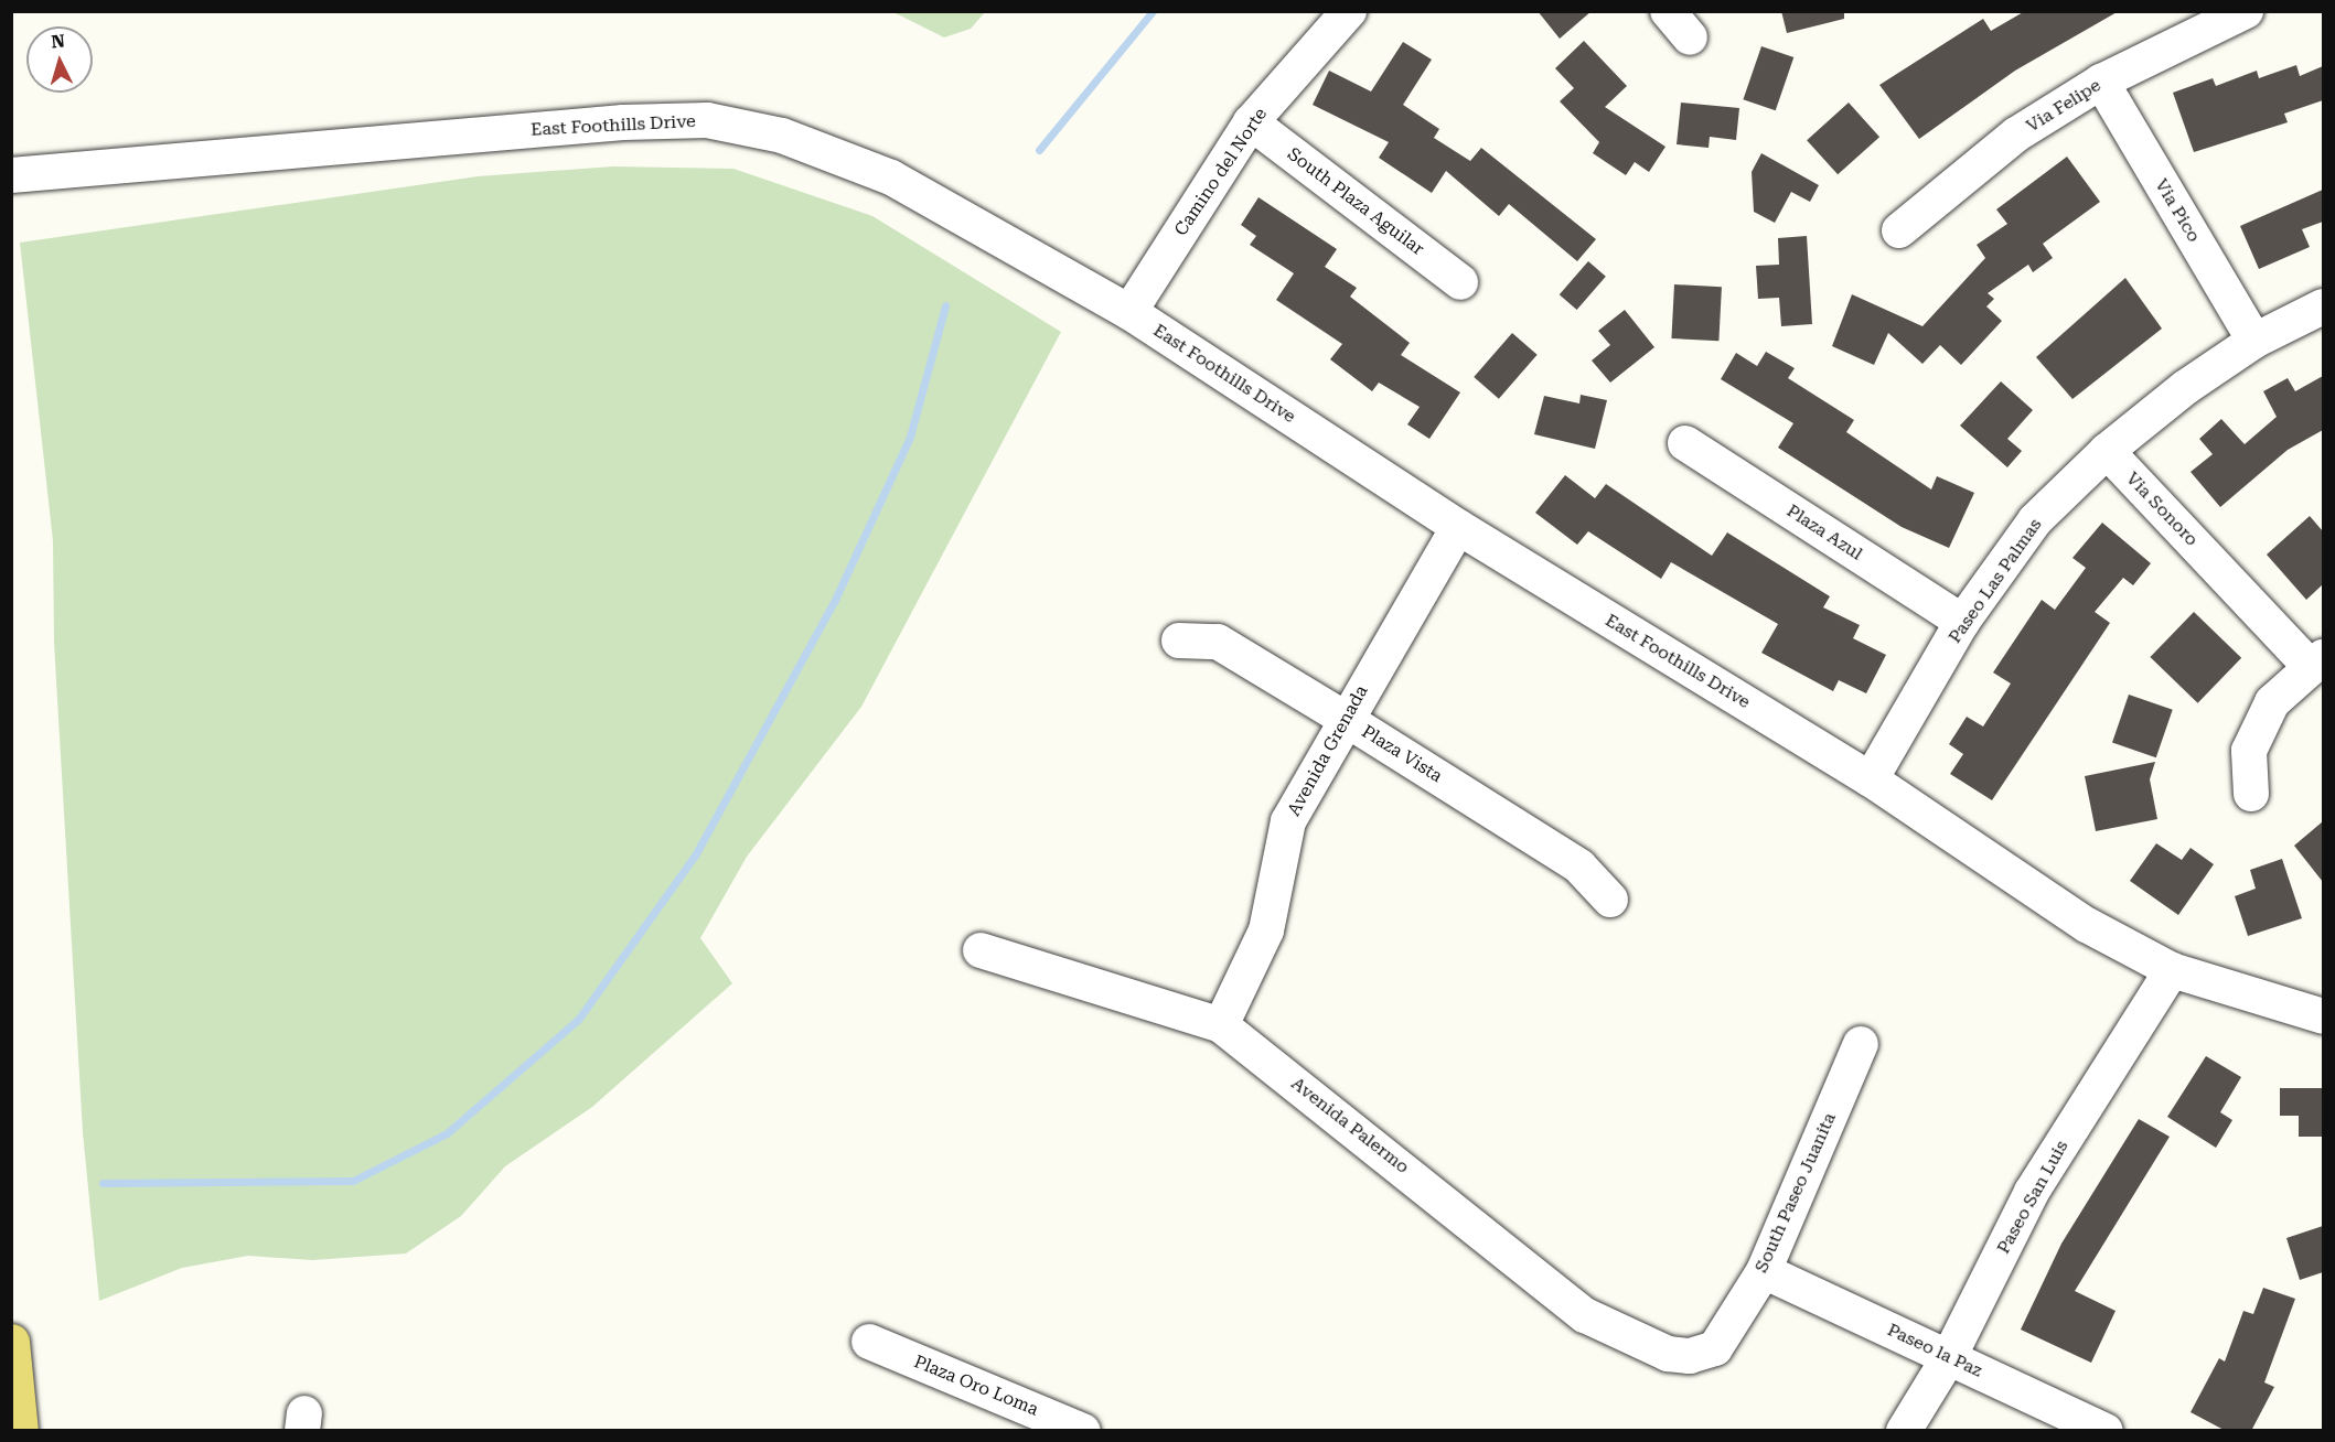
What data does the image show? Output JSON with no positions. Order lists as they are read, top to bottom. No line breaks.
{"streets":{"street":["Via Felipe","East Foothills Drive","Camino del Norte","South Plaza Aguilar","Via Pico","Via Sonoro","Plaza Azul","Paseo Las Palmas","Avenida Grenada","Plaza Vista","Avenida Palermo","South Paseo Juanita","Paseo San Luis","Paseo la Paz","Plaza Oro Loma"]},"crossings":[["Via Felipe","Via Pico"],["East Foothills Drive","Camino del Norte"],["East Foothills Drive","Paseo Las Palmas"],["East Foothills Drive","Avenida Grenada"],["East Foothills Drive","Paseo San Luis"],["Camino del Norte","South Plaza Aguilar"],["Via Pico","Paseo Las Palmas"],["Via Sonoro","Paseo Las Palmas"],["Plaza Azul","Paseo Las Palmas"],["Avenida Grenada","Plaza Vista"],["Avenida Grenada","Avenida Palermo"],["Avenida Palermo","South Paseo Juanita"],["South Paseo Juanita","Paseo la Paz"],["Paseo San Luis","Paseo la Paz"]],"north":"top"}
